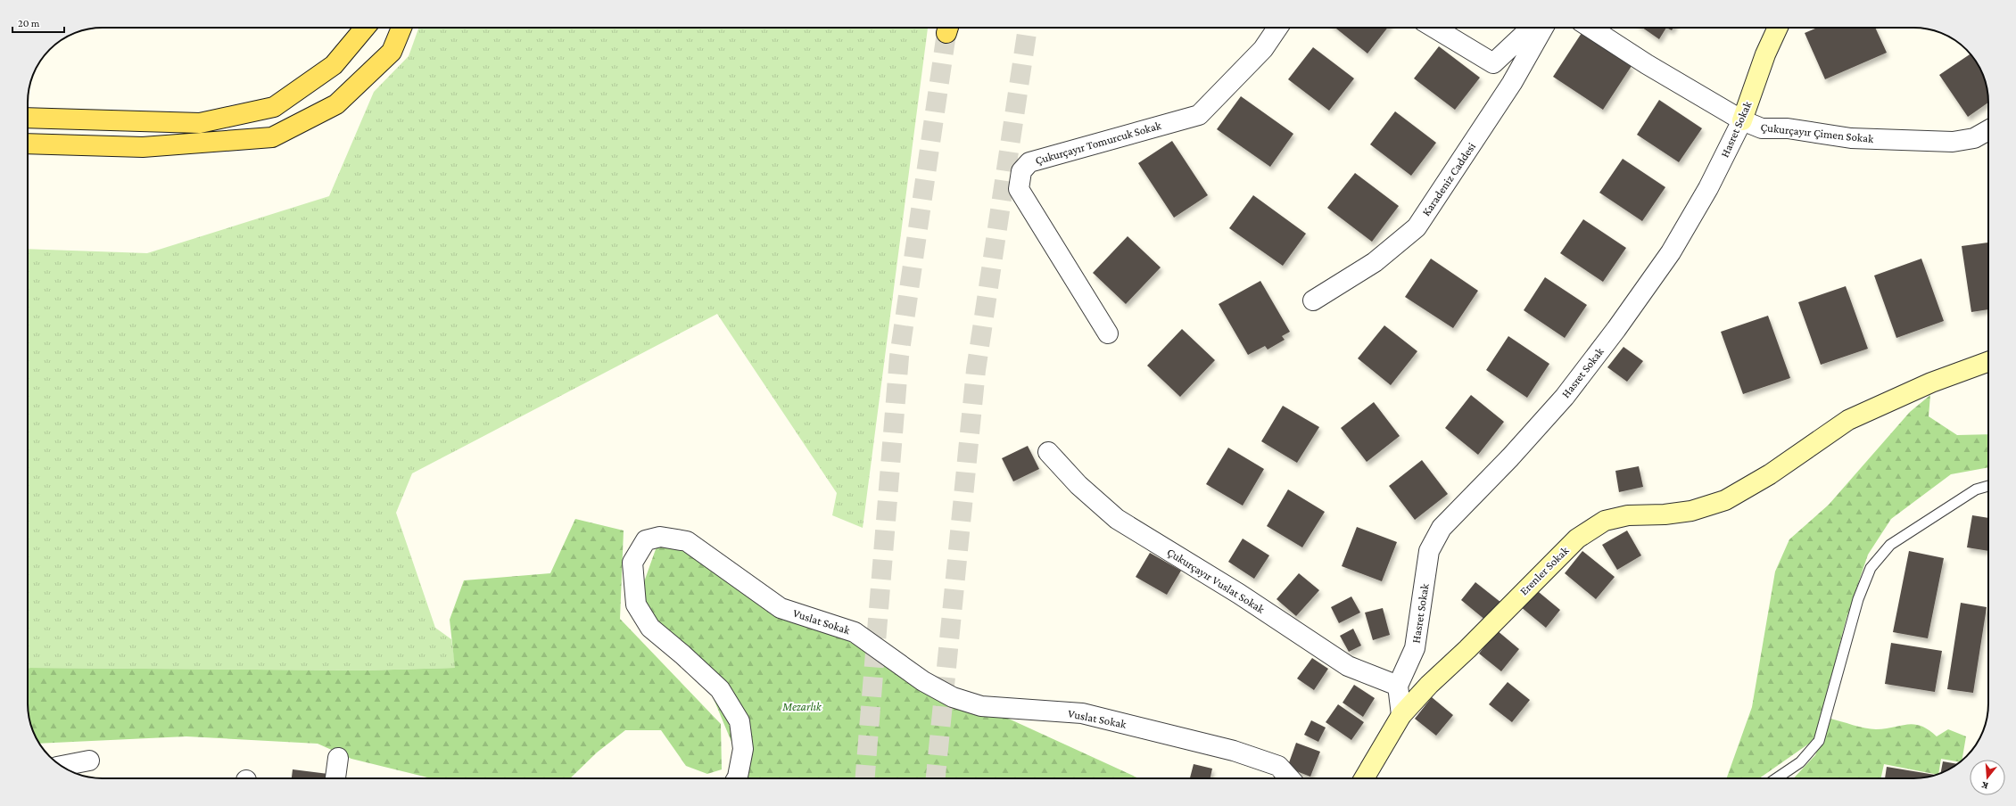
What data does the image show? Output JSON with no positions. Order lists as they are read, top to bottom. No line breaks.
{"streets":{"street":["Hasret Sokak","Çukurçayır Çimen Sokak","Çukurçayır Tomurcuk Sokak","Karadeniz Caddesi","Erenler Sokak","Çukurçayır Vuslat Sokak","Vuslat Sokak"]},"crossings":[["Hasret Sokak","Çukurçayır Çimen Sokak"],["Hasret Sokak","Çukurçayır Vuslat Sokak"]],"parks":["Mezarlık"],"scale_bar":"20 m","north":"bottom"}
